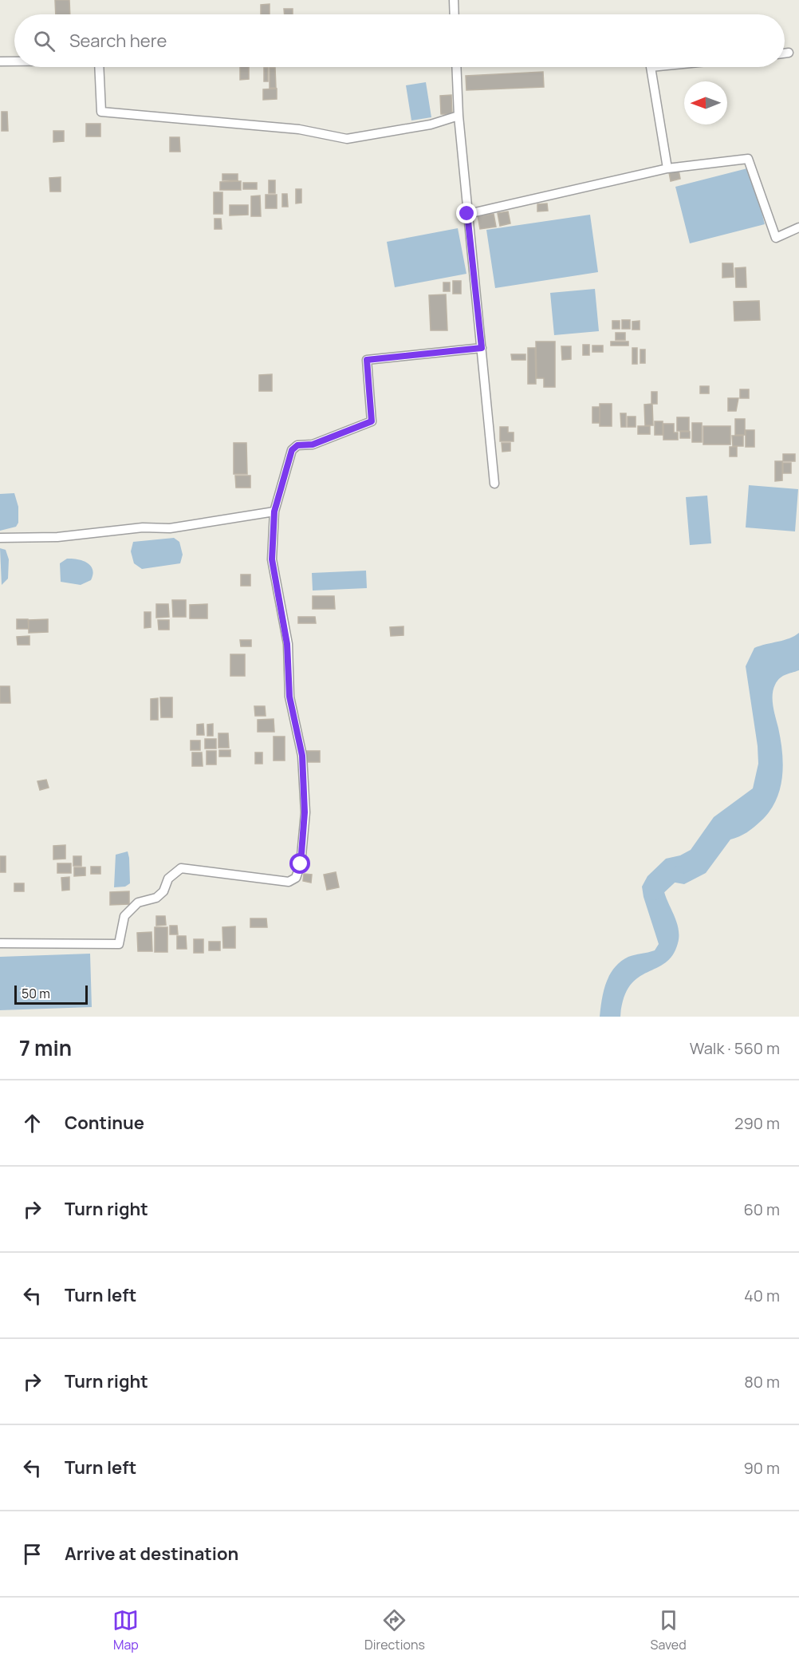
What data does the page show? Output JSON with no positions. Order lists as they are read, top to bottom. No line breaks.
{"scale_bar":"50 m","north":"left","page":{"search":"Search here","scale":"50 m","heading":["7 min","Walk · 560 m"],"list":[["Continue","290 m"],["Turn right","60 m"],["Turn left","40 m"],["Turn right","80 m"],["Turn left","90 m"],"Arrive at destination"],"nav":["Map","Directions","Saved"]}}
